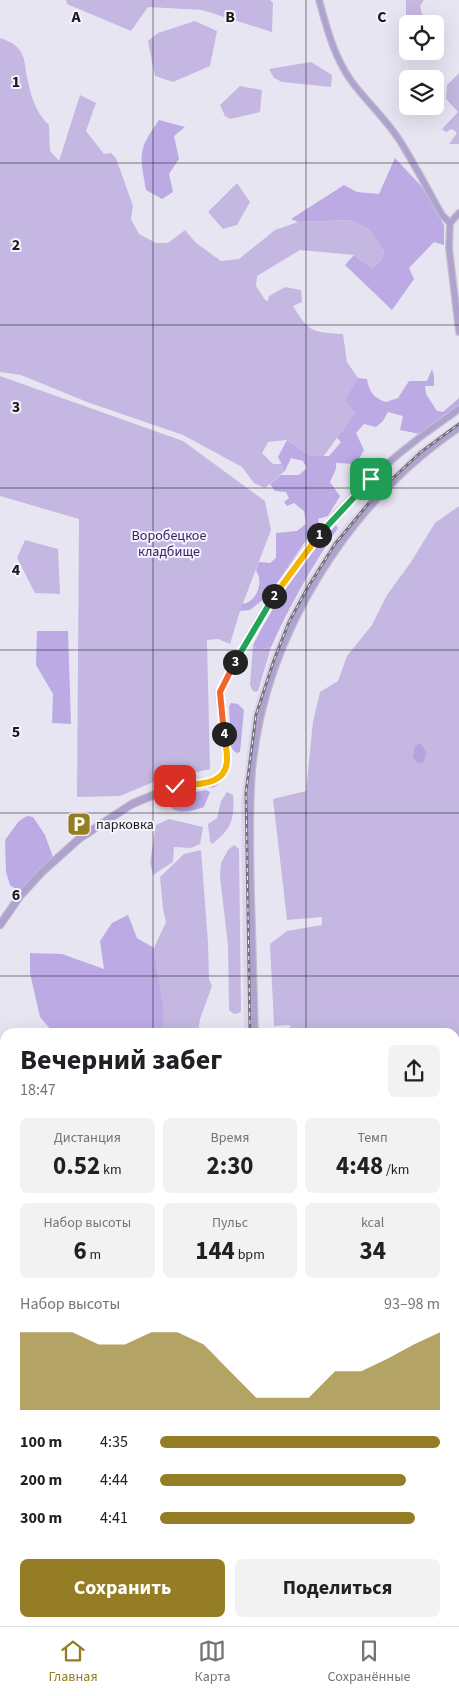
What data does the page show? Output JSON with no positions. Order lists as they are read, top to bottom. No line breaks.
{"parks":["Воробецкое кладбище"],"places":{"parking":["парковка"]},"page":{"pins":["1","2","3","4"],"heading":["Вечерний забег","18:47"],"stats":[["Дистанция","0.52 km"],["Время","2:30"],["Темп","4:48 /km"],["Набор высоты","6 m"],["Пульс","144 bpm"],["kcal","34"]],"chart":["Набор высоты","93–98 m"],"list":[{"name":"100 m","note":"4:35"},{"name":"200 m","note":"4:44"},{"name":"300 m","note":"4:41"}],"buttons":["Сохранить","Поделиться"],"tabs":["Главная","Карта","Сохранённые"]},"grid":{"columns":["A","B","C"],"rows":["1","2","3","4","5","6"]}}
